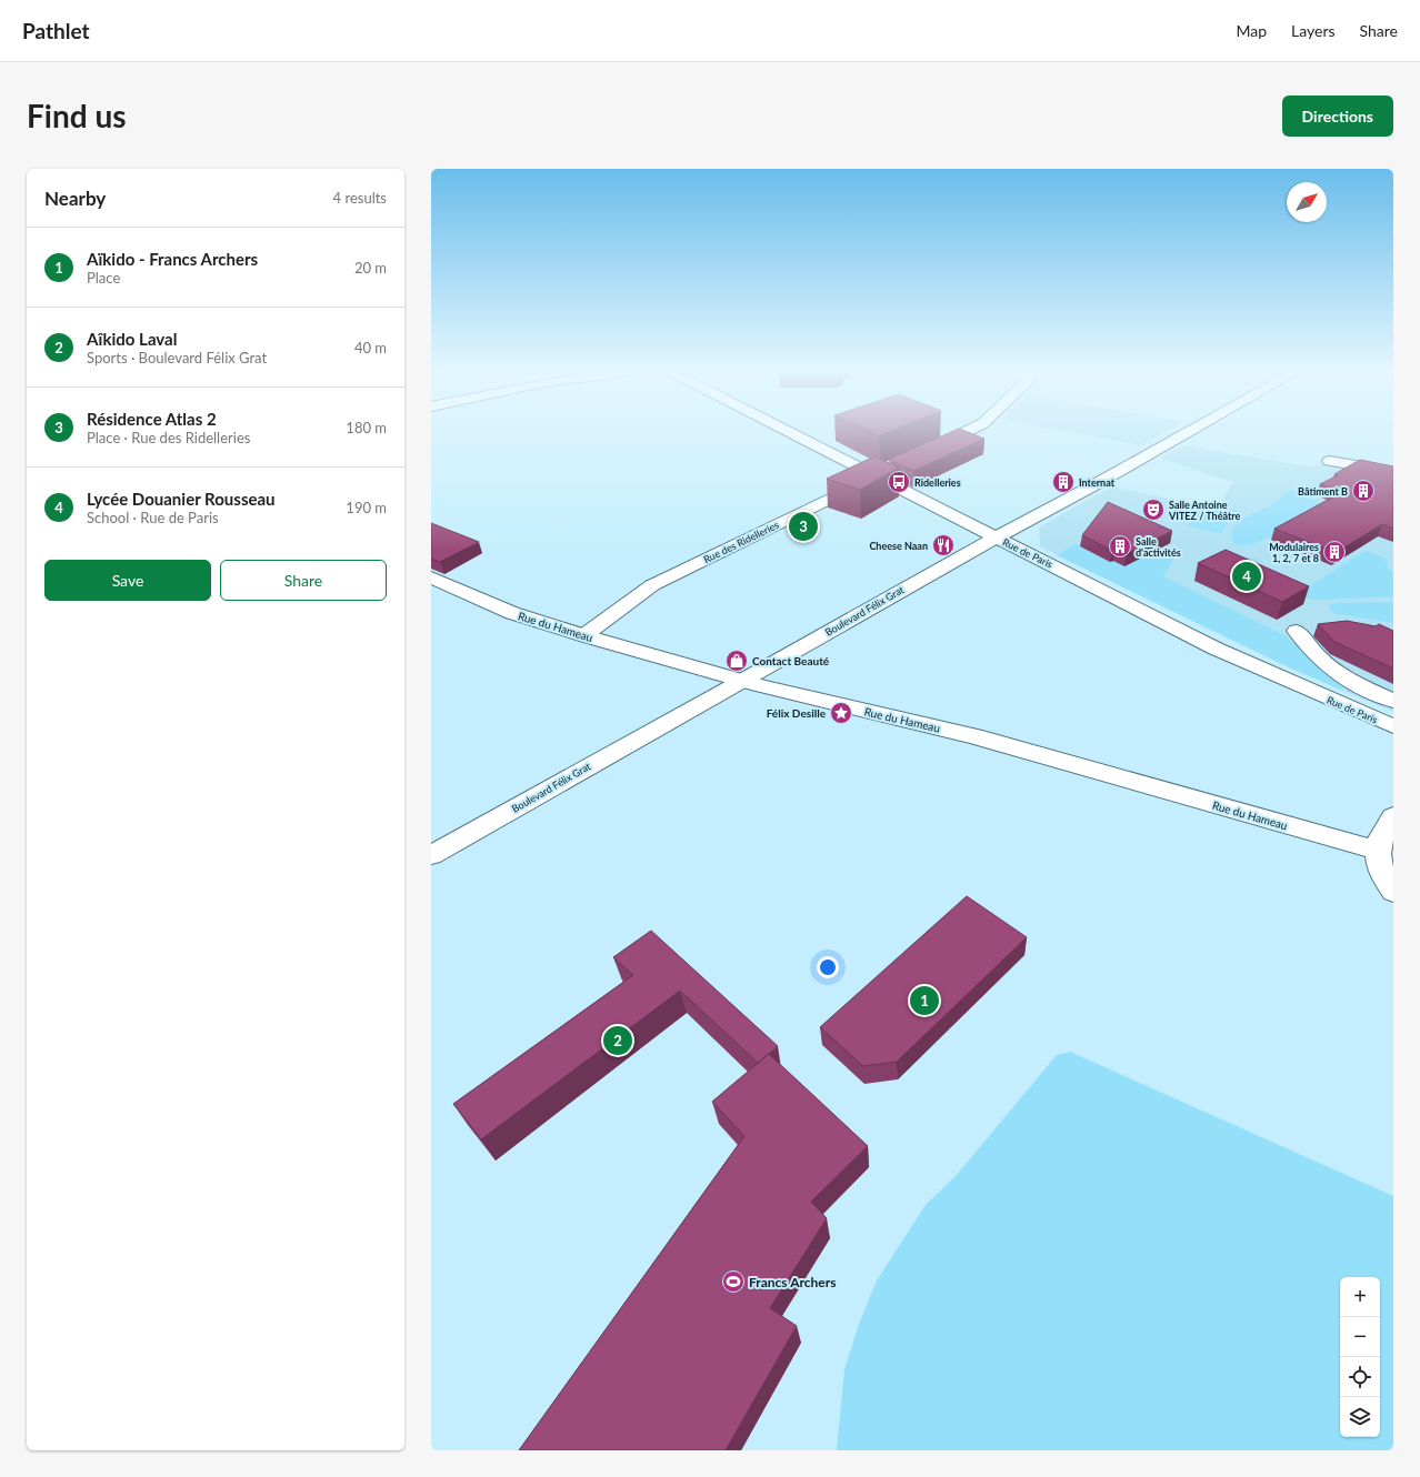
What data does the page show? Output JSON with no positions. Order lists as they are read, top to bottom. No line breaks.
{"streets":{"main road":["Rue des Ridelleries","Rue de Paris","Boulevard Félix Grat","Rue du Hameau"]},"crossings":[["Rue des Ridelleries","Rue de Paris"],["Rue des Ridelleries","Rue du Hameau"],["Rue de Paris","Boulevard Félix Grat"],["Boulevard Félix Grat","Rue du Hameau"]],"places":{"bus stop":["Ridelleries"],"building":["Internat","Bâtiment B","Salle d'activités","Modulaires 1, 2, 7 et 8"],"theatre":["Salle Antoine VITEZ / Théâtre"],"restaurant":["Cheese Naan"],"shop":["Contact Beauté"],"place":["Félix Desille"],"sports":["Francs Archers"]},"north":"top right","page":{"header":"Pathlet","nav":["Map","Layers","Share"],"buttons":["Directions",["Save","Share"]],"title":"Find us","heading":["Nearby","4 results"],"list":[{"mark":"1","name":"Aïkido - Francs Archers","note":"Place","value":"20 m"},{"mark":"2","name":"Aîkido Laval","note":"Sports · Boulevard Félix Grat","value":"40 m"},{"mark":"3","name":"Résidence Atlas 2","note":"Place · Rue des Ridelleries","value":"180 m"},{"mark":"4","name":"Lycée Douanier Rousseau","note":"School · Rue de Paris","value":"190 m"}],"pins":["3","4","1","2"],"map_buttons":["+","−"]}}
